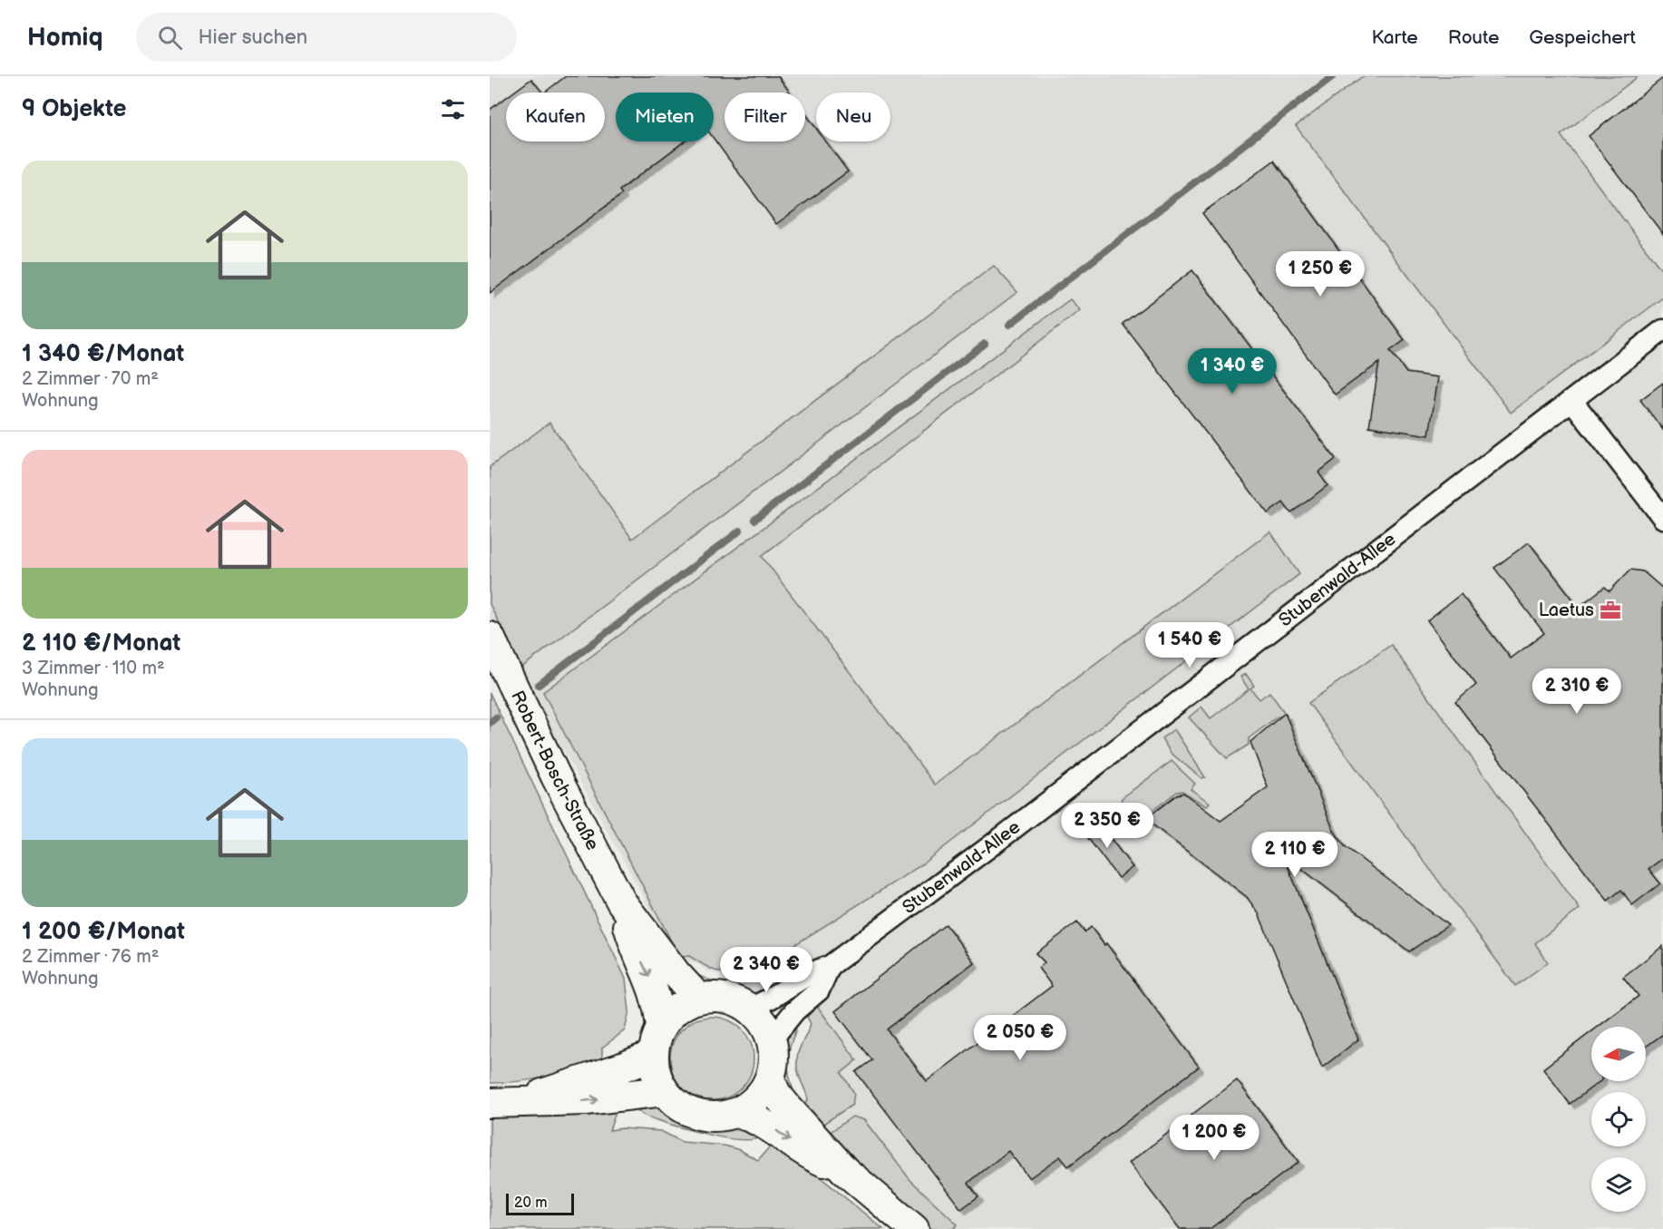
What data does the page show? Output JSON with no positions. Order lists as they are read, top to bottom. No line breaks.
{"streets":{"street":["Stubenwald-Allee","Robert-Bosch-Straße"]},"crossings":[["Stubenwald-Allee","Robert-Bosch-Straße"]],"places":{"office":["Laetus"]},"scale_bar":"20 m","north":"left","page":{"header":"Homiq","search":"Hier suchen","nav":["Karte","Route","Gespeichert"],"heading":"9 Objekte","chip":["Kaufen","Mieten","Filter","Neu"],"list":[{"name":"1 340 €/Monat","note":"2 Zimmer · 70 m² · Wohnung"},{"name":"2 110 €/Monat","note":"3 Zimmer · 110 m² · Wohnung"},{"name":"1 200 €/Monat","note":"2 Zimmer · 76 m² · Wohnung"}],"price":["1 250 €","1 340 €","1 540 €","2 310 €","2 350 €","2 110 €","2 340 €","2 050 €","1 200 €"],"scale":"20 m"}}
